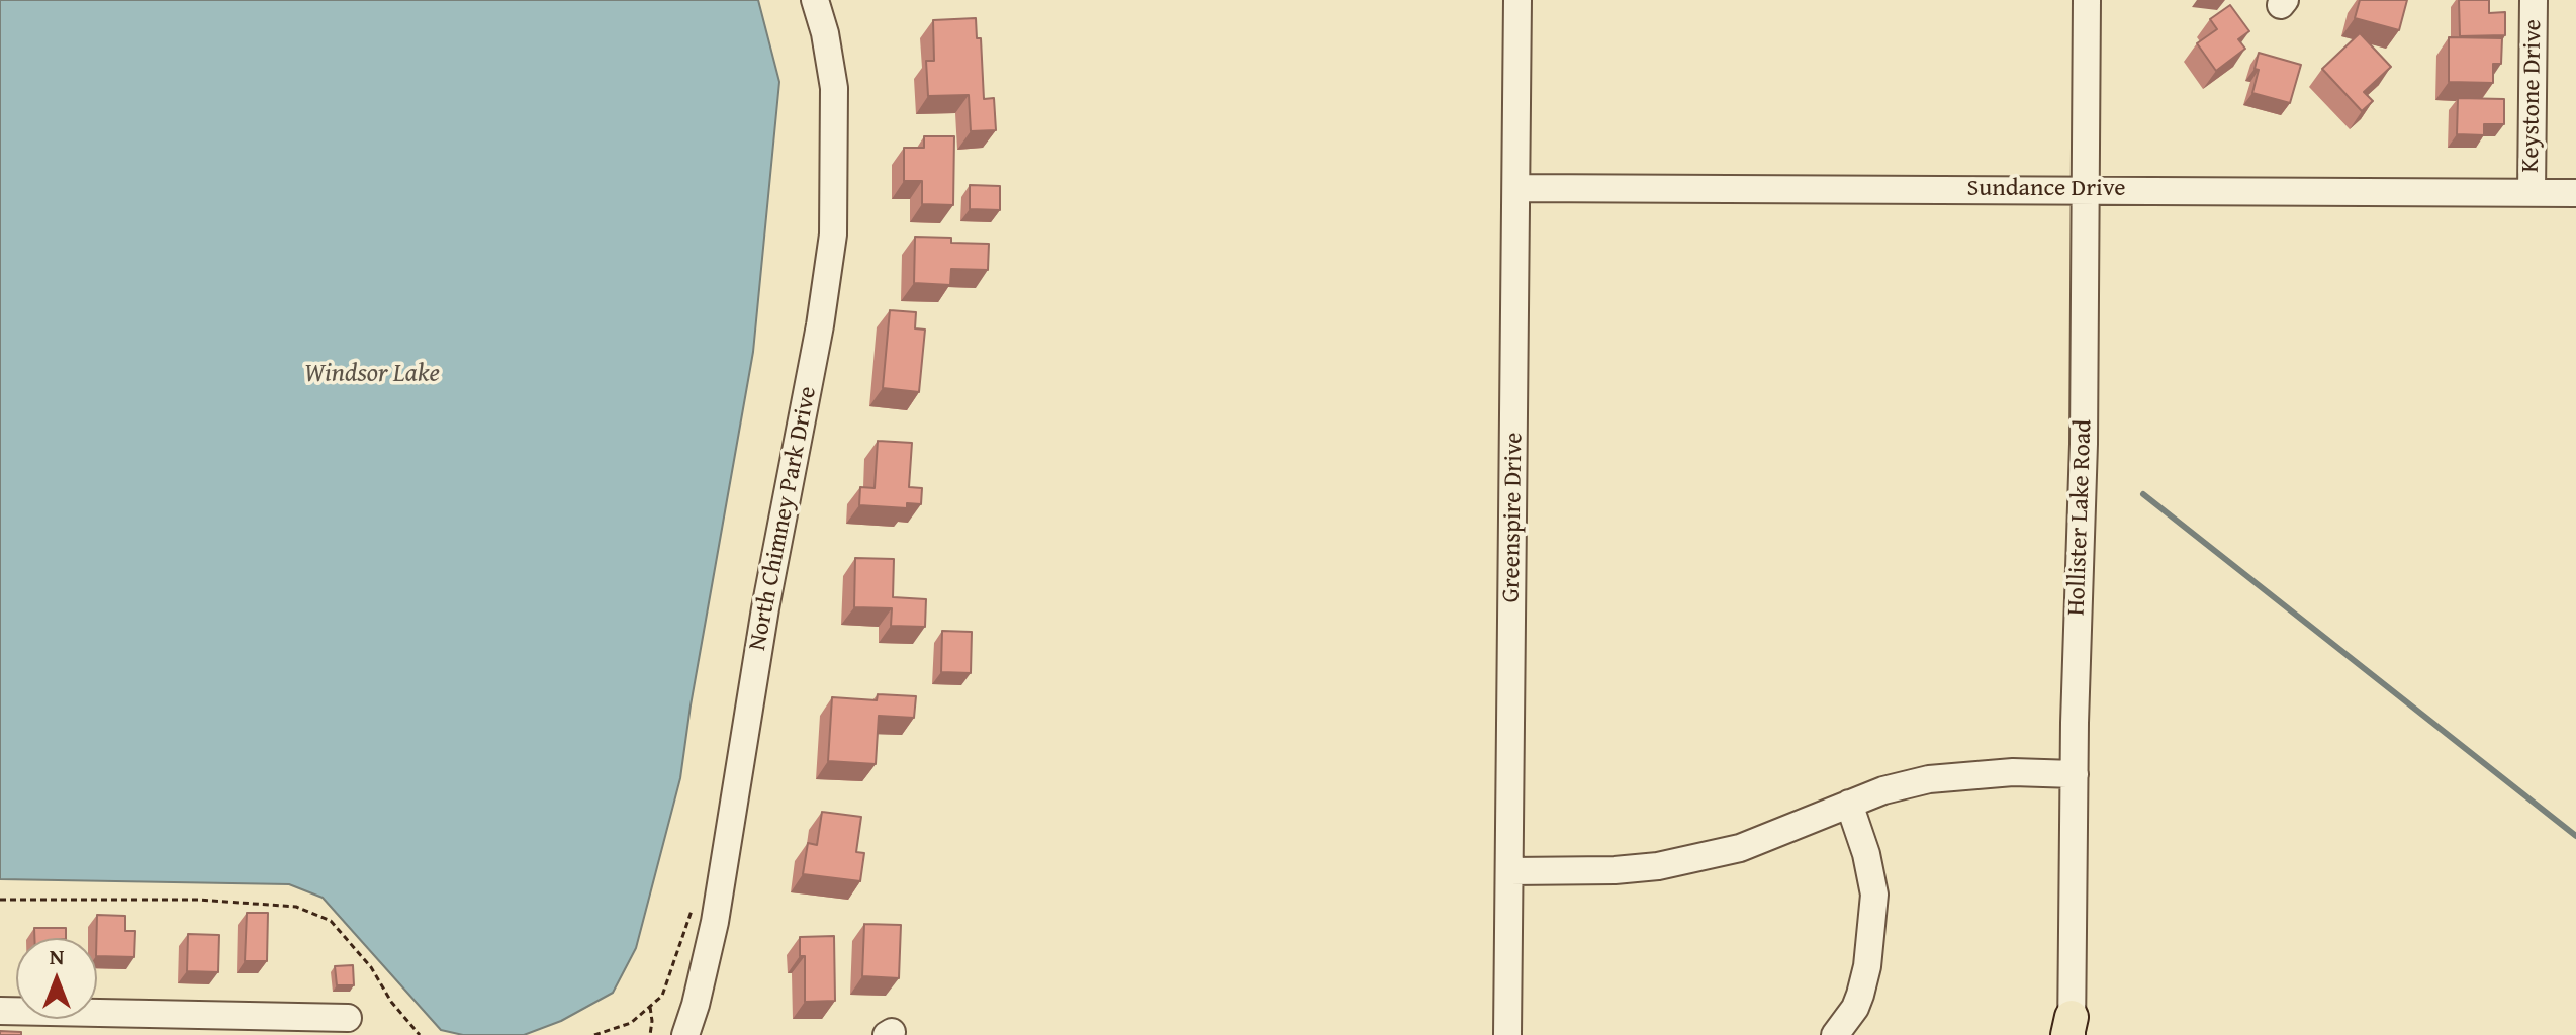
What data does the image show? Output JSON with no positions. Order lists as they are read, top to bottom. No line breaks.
{"streets":{"street":["Keystone Drive","Sundance Drive","Greenspire Drive","Hollister Lake Road","North Chimney Park Drive"]},"crossings":[["Keystone Drive","Sundance Drive"],["Sundance Drive","Greenspire Drive"],["Sundance Drive","Hollister Lake Road"]],"water":["Windsor Lake"],"north":"top"}
